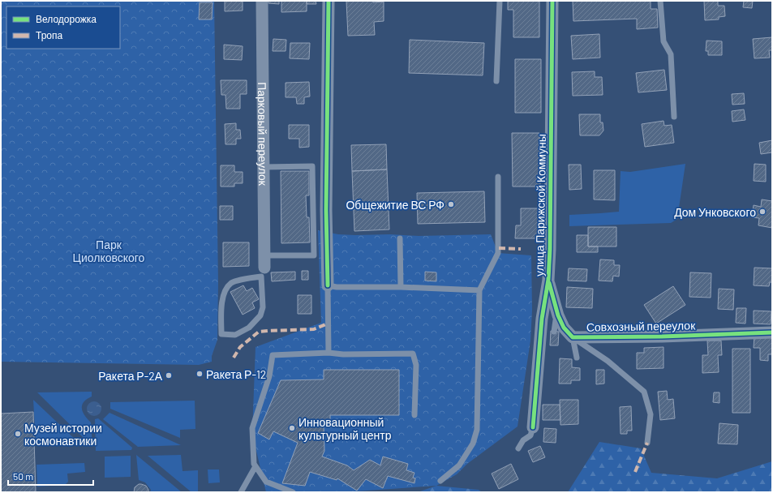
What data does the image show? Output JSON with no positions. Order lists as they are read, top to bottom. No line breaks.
{"streets":{"street":["Парковый переулок","улица Парижской Коммуны","Совхозный переулок"]},"crossings":[["улица Парижской Коммуны","Совхозный переулок"]],"parks":["Парк Циолковского"],"places":["Общежитие ВС РФ","Дом Унковского","Ракета Р-12","Ракета Р-2А","Инновационный культурный центр","Музей истории космонавтики"],"legend":["Велодорожка","Тропа"],"scale_bar":"50 m"}
